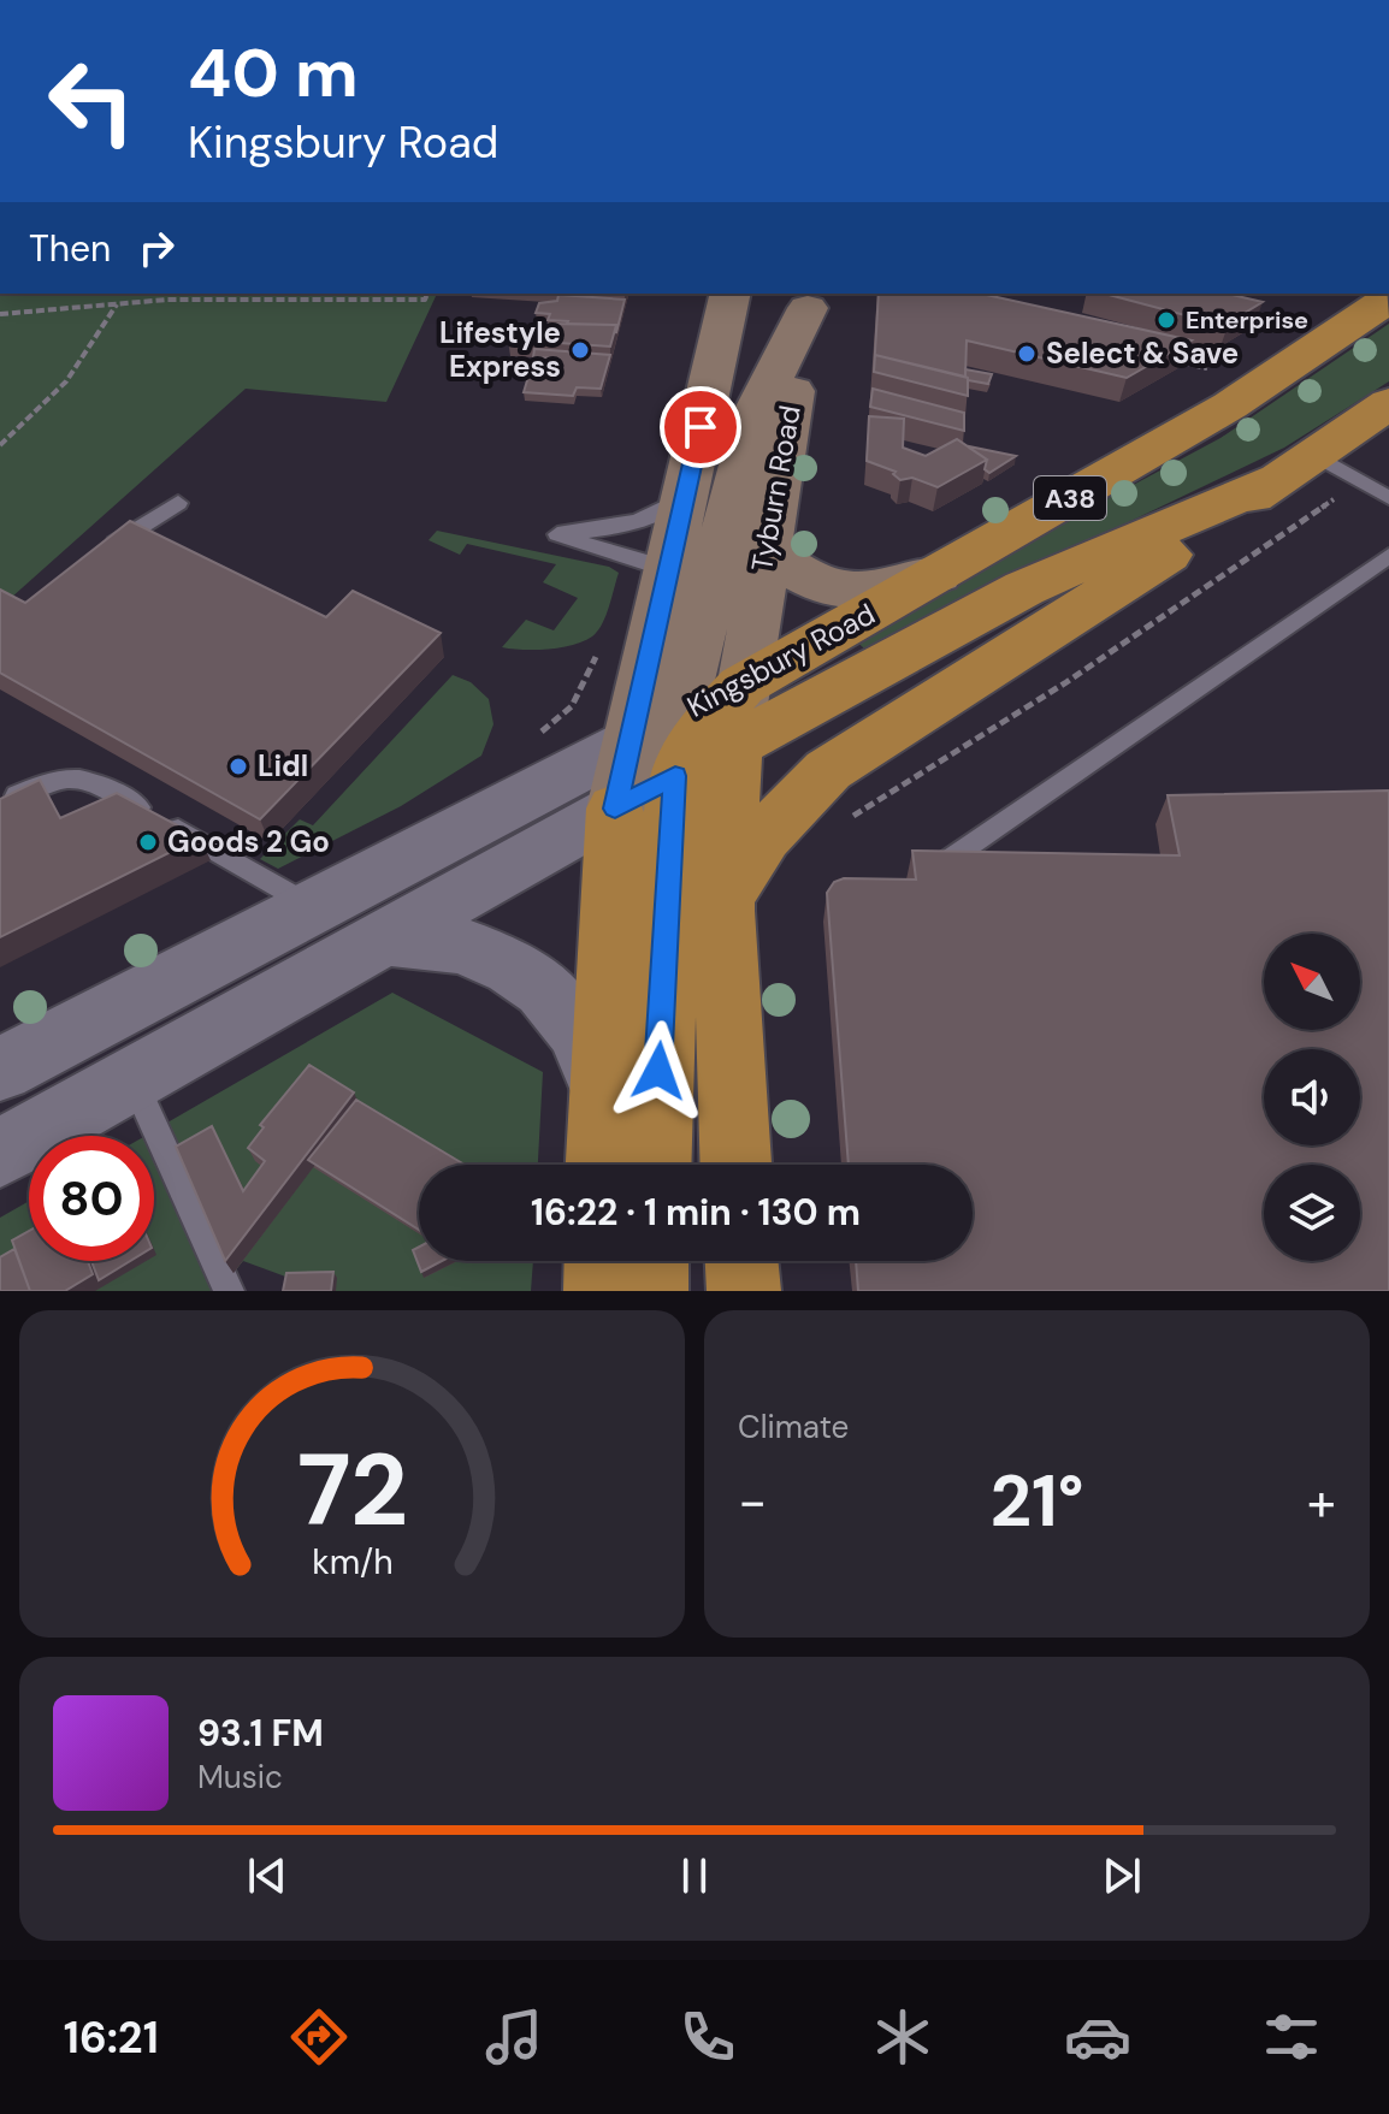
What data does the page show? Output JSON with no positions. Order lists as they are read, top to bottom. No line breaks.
{"streets":{"highway":["Tyburn Road","A38","Kingsbury Road"]},"crossings":[["Tyburn Road","Kingsbury Road"]],"places":["Enterprise","Lifestyle Express","Select & Save","Lidl","Goods 2 Go"],"north":"top left","page":{"turn":["40 m","Kingsbury Road"],"then":"Then","limit":"80","trip":"16:22 · 1 min · 130 m","tile":"Climate","heat":["−","21°","+"],"song":["93.1 FM","Music"],"tabs":"16:21","gauge":["72","km/h"]}}
